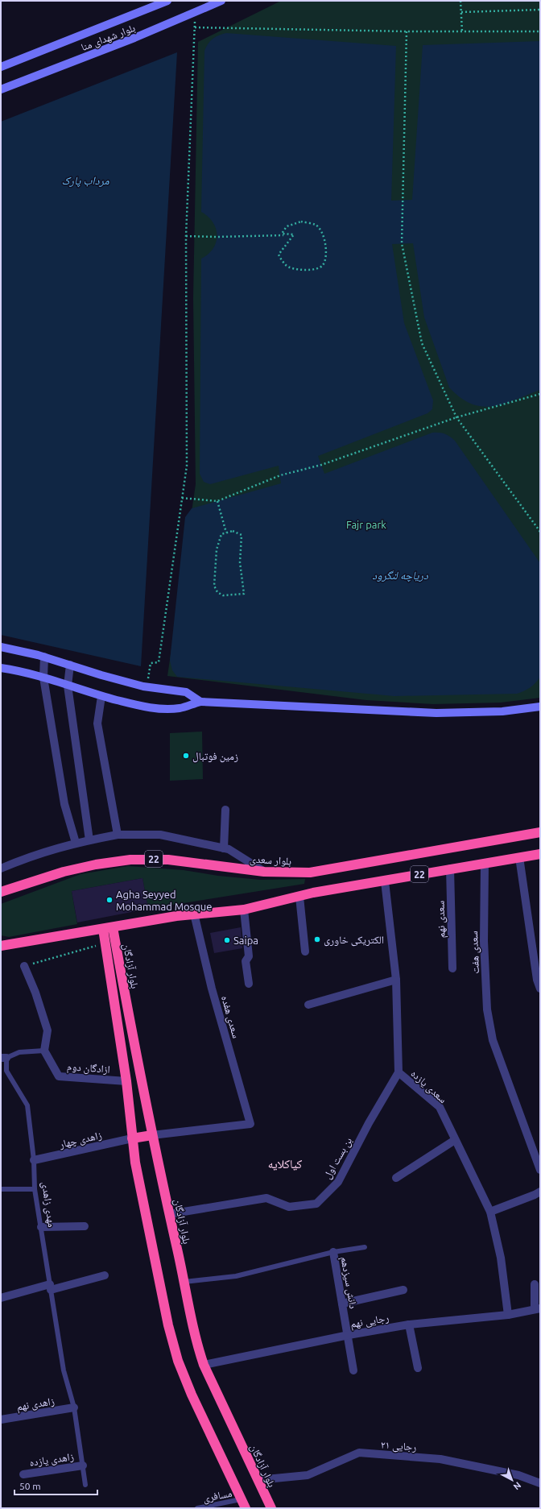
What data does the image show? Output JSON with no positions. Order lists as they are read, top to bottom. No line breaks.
{"streets":{"highway":["22","بلوار سعدی","بلوار آزادگان"],"street":["بلوار شهدای منا","سعدی نهم","سعدی هفت","سعدی هفده","ازادگان دوم","سعدی یازده","زاهدی چهار","بن بست اول","دانش سیزدهم","رجایی نهم","زاهدی نهم","رجایی ۲۱","زاهدی یازده"],"lane":["مهدی زاهدی","مسافری"]},"crossings":[["22","سعدی نهم"],["22","سعدی هفت"],["22","بلوار آزادگان"],["22","سعدی هفده"],["22","سعدی یازده"],["بلوار آزادگان","سعدی هفده"],["بلوار آزادگان","ازادگان دوم"],["بلوار آزادگان","زاهدی چهار"],["بلوار آزادگان","بن بست اول"],["بلوار آزادگان","رجایی نهم"],["بلوار آزادگان","رجایی ۲۱"],["بلوار آزادگان","مسافری"],["ازادگان دوم","مهدی زاهدی"],["سعدی یازده","بن بست اول"],["سعدی یازده","رجایی نهم"],["زاهدی چهار","مهدی زاهدی"],["مهدی زاهدی","زاهدی نهم"],["مهدی زاهدی","زاهدی یازده"],["دانش سیزدهم","رجایی نهم"]],"districts":["کیاکلایه"],"water":["مرداب پارک","دریاچه لنگرود"],"parks":["Fajr park"],"places":["زمین فوتبال","Agha Seyyed Mohammad Mosque","الکتریکی خاوری","Saipa"],"scale_bar":"50 m","north":"bottom right"}
